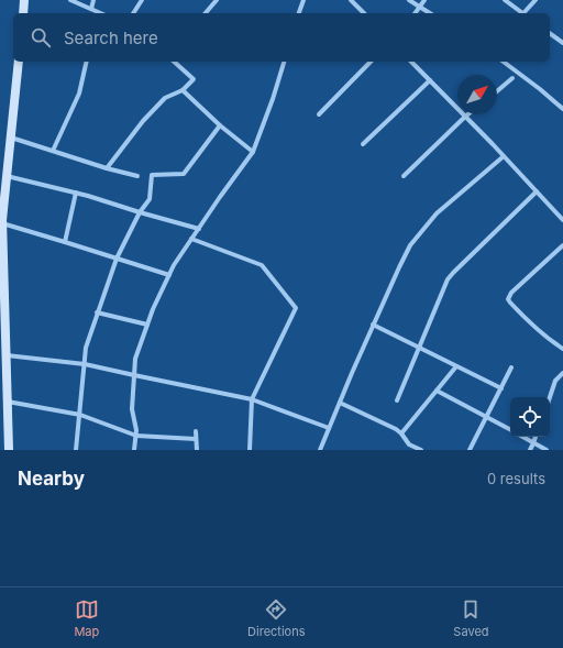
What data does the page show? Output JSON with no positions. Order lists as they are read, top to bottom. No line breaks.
{"north":"top right","page":{"search":"Search here","heading":["Nearby","0 results"],"nav":["Map","Directions","Saved"]}}
